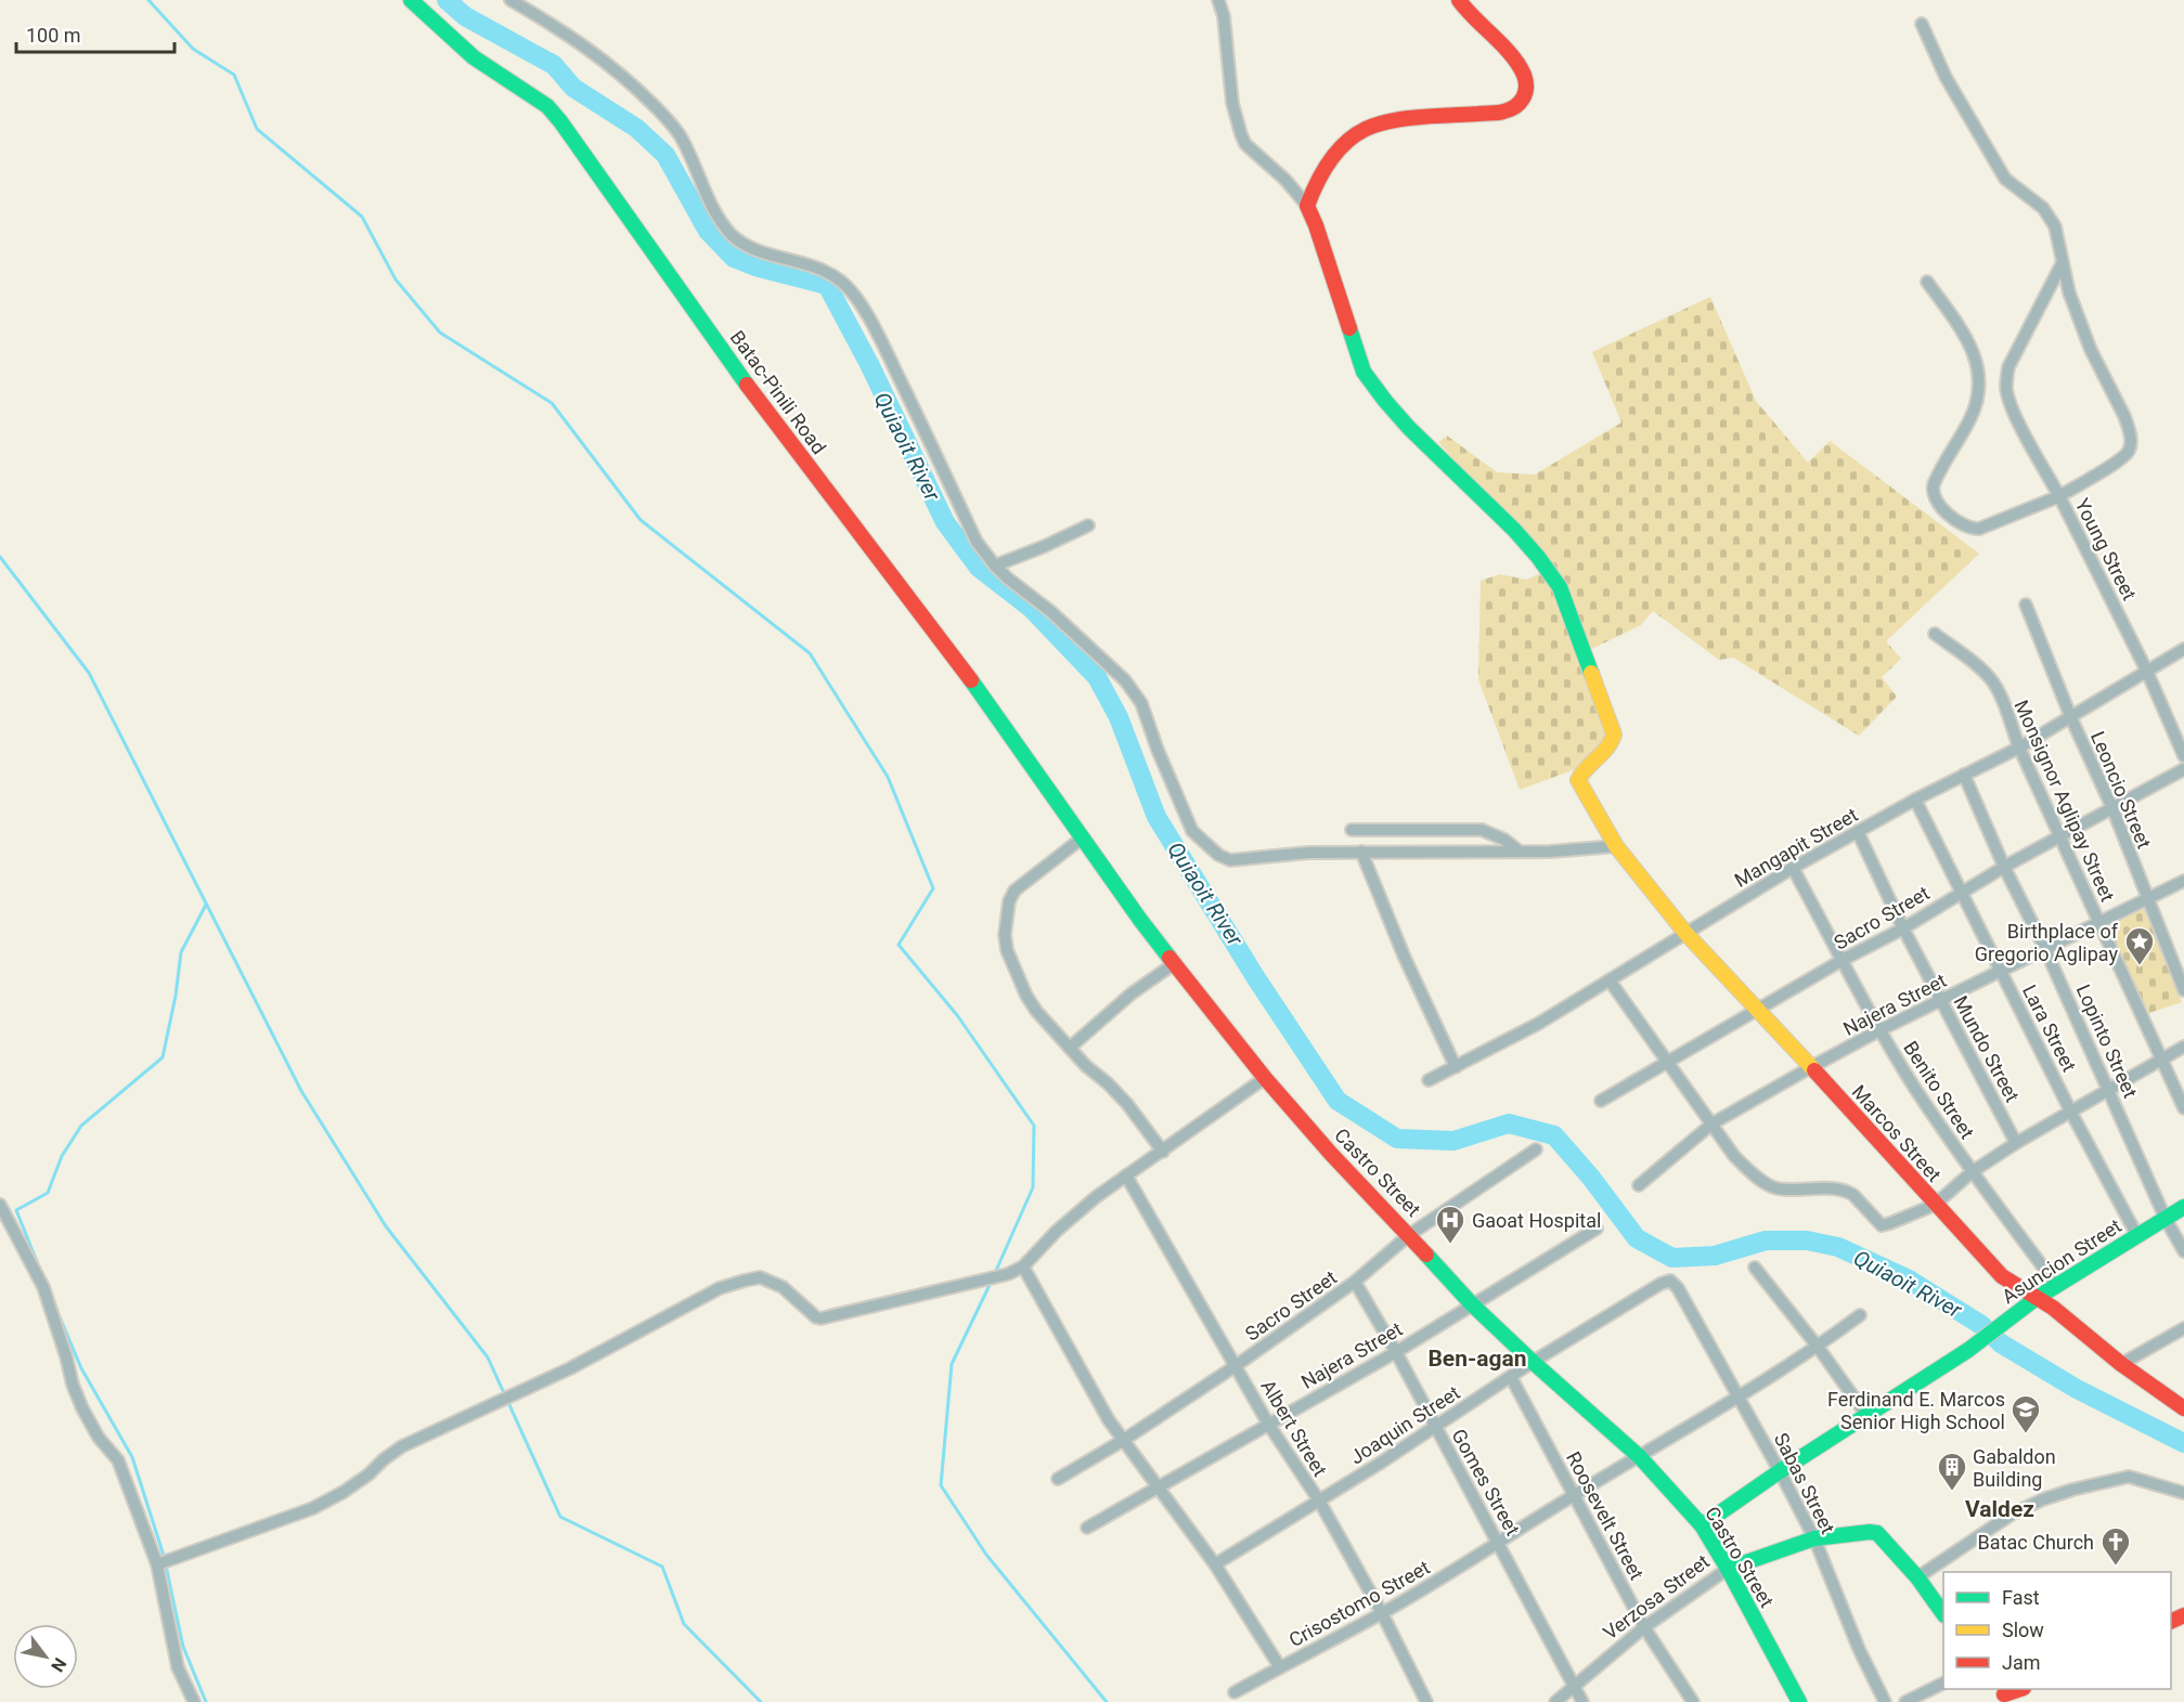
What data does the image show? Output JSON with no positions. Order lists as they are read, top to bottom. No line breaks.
{"streets":{"street":["Batac-Pinili Road","Young Street","Leoncio Street","Monsignor Aglipay Street","Mangapit Street","Sacro Street","Najera Street","Lara Street","Lopinto Street","Mundo Street","Benito Street","Marcos Street","Castro Street","Asuncion Street","Joaquin Street","Albert Street","Gomes Street","Sabas Street","Roosevelt Street","Verzosa Street","Crisostomo Street"]},"crossings":[["Batac-Pinili Road","Castro Street"],["Young Street","Mangapit Street"],["Leoncio Street","Mangapit Street"],["Leoncio Street","Sacro Street"],["Leoncio Street","Najera Street"],["Monsignor Aglipay Street","Mangapit Street"],["Monsignor Aglipay Street","Sacro Street"],["Monsignor Aglipay Street","Najera Street"],["Mangapit Street","Lara Street"],["Mangapit Street","Lopinto Street"],["Mangapit Street","Mundo Street"],["Mangapit Street","Benito Street"],["Mangapit Street","Marcos Street"],["Sacro Street","Lara Street"],["Sacro Street","Lopinto Street"],["Sacro Street","Mundo Street"],["Sacro Street","Benito Street"],["Sacro Street","Marcos Street"],["Sacro Street","Castro Street"],["Sacro Street","Albert Street"],["Sacro Street","Gomes Street"],["Sacro Street","Crisostomo Street"],["Najera Street","Lara Street"],["Najera Street","Lopinto Street"],["Najera Street","Mundo Street"],["Najera Street","Benito Street"],["Najera Street","Marcos Street"],["Najera Street","Castro Street"],["Najera Street","Albert Street"],["Najera Street","Gomes Street"],["Najera Street","Crisostomo Street"],["Lara Street","Asuncion Street"],["Lopinto Street","Asuncion Street"],["Benito Street","Asuncion Street"],["Marcos Street","Asuncion Street"],["Castro Street","Asuncion Street"],["Castro Street","Joaquin Street"],["Castro Street","Verzosa Street"],["Castro Street","Crisostomo Street"],["Asuncion Street","Sabas Street"],["Joaquin Street","Albert Street"],["Joaquin Street","Gomes Street"],["Joaquin Street","Sabas Street"],["Joaquin Street","Roosevelt Street"],["Joaquin Street","Crisostomo Street"],["Albert Street","Crisostomo Street"],["Gomes Street","Verzosa Street"],["Gomes Street","Crisostomo Street"],["Sabas Street","Verzosa Street"],["Sabas Street","Crisostomo Street"],["Roosevelt Street","Verzosa Street"],["Roosevelt Street","Crisostomo Street"]],"districts":["Ben-agan","Valdez"],"water":["Quiaoit River"],"places":{"place":["Birthplace of Gregorio Aglipay"],"hospital":["Gaoat Hospital"],"school or university":["Ferdinand E. Marcos Senior High School"],"building":["Gabaldon Building"],"church":["Batac Church"]},"legend":["Fast","Slow","Jam"],"scale_bar":"100 m","north":"bottom right"}
